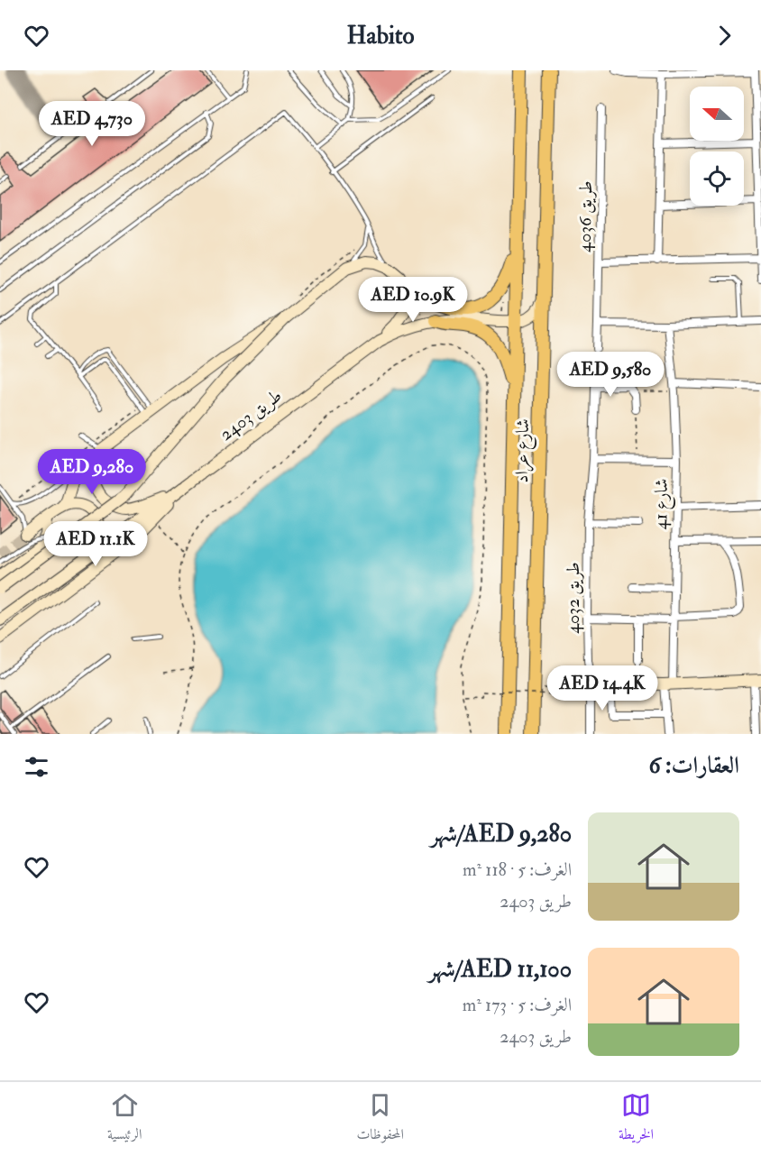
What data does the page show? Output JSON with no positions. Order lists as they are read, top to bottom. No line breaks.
{"streets":{"main road":["طريق 2403","شارع عراد"],"street":["طريق 4036","شارع 41","طريق 4032"]},"crossings":[["طريق 2403","شارع عراد"]],"north":"left","page":{"header":"Habito","price":["AED 4,730","AED 10.9K","AED 9,580","AED 9,280","AED 11.1K","AED 14.4K"],"heading":"العقارات: 6","list":[{"name":"AED 9,280/شهر","note":"الغرف: 5 · 118 m² · طريق 2403"},{"name":"AED 11,100/شهر","note":"الغرف: 5 · 173 m² · طريق 2403"}],"tabs":["الخريطة","المحفوظات","الرئيسية"]}}
